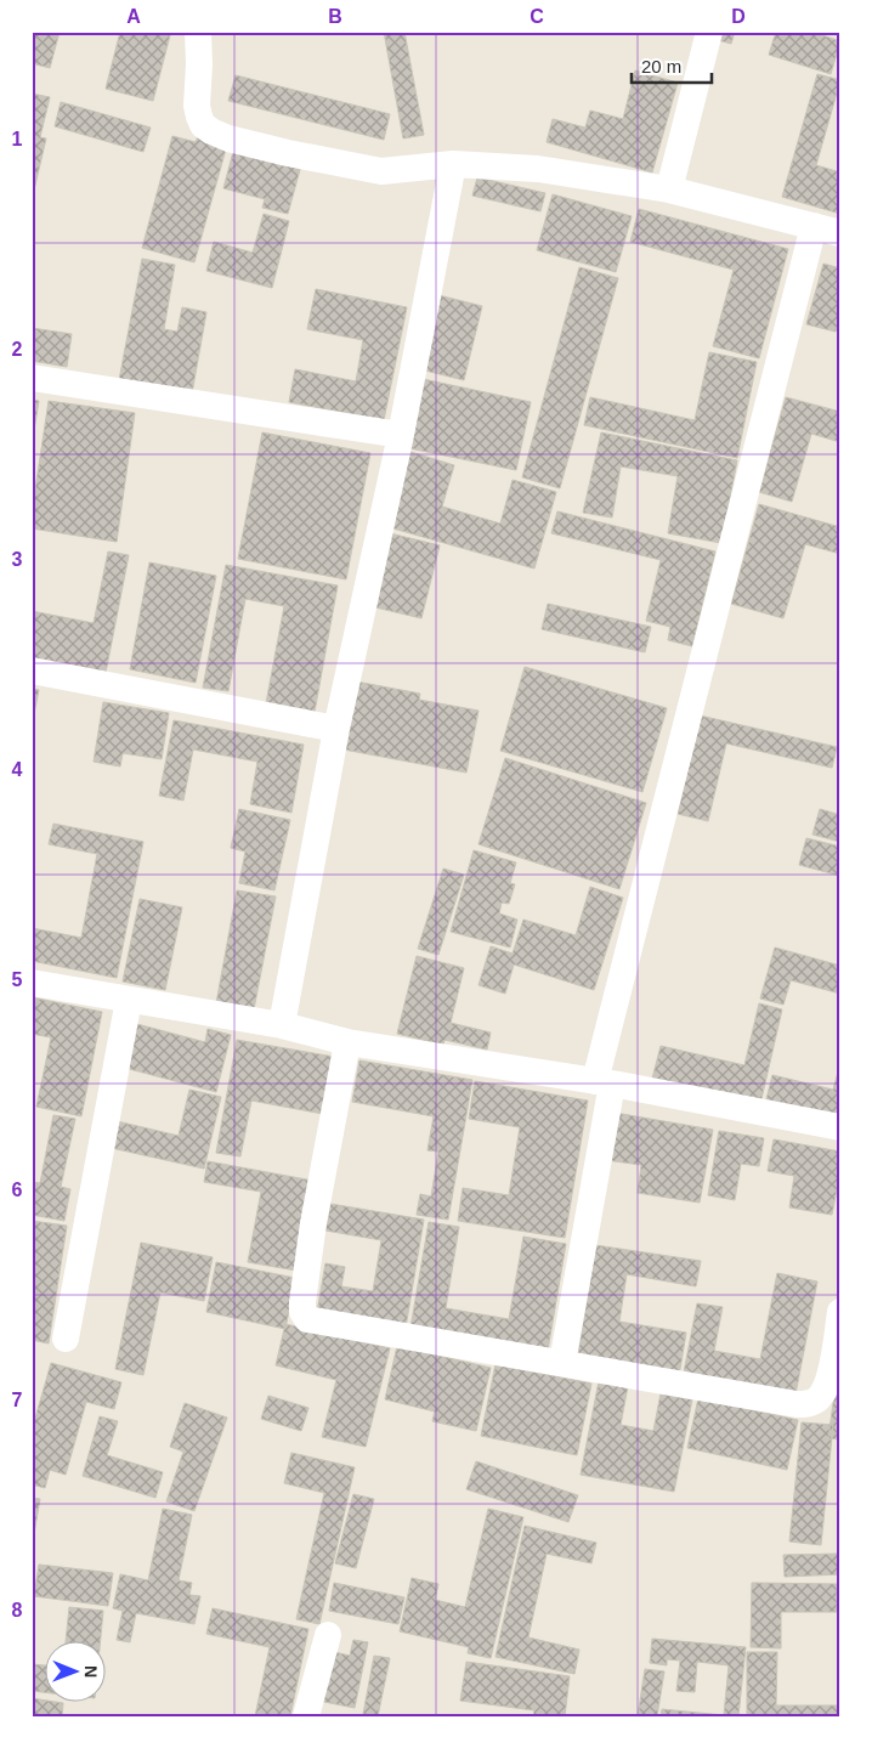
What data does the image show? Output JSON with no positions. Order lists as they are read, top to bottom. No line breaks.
{"scale_bar":"20 m","north":"right","grid":{"columns":["A","B","C","D"],"rows":["1","2","3","4","5","6","7","8"]}}
